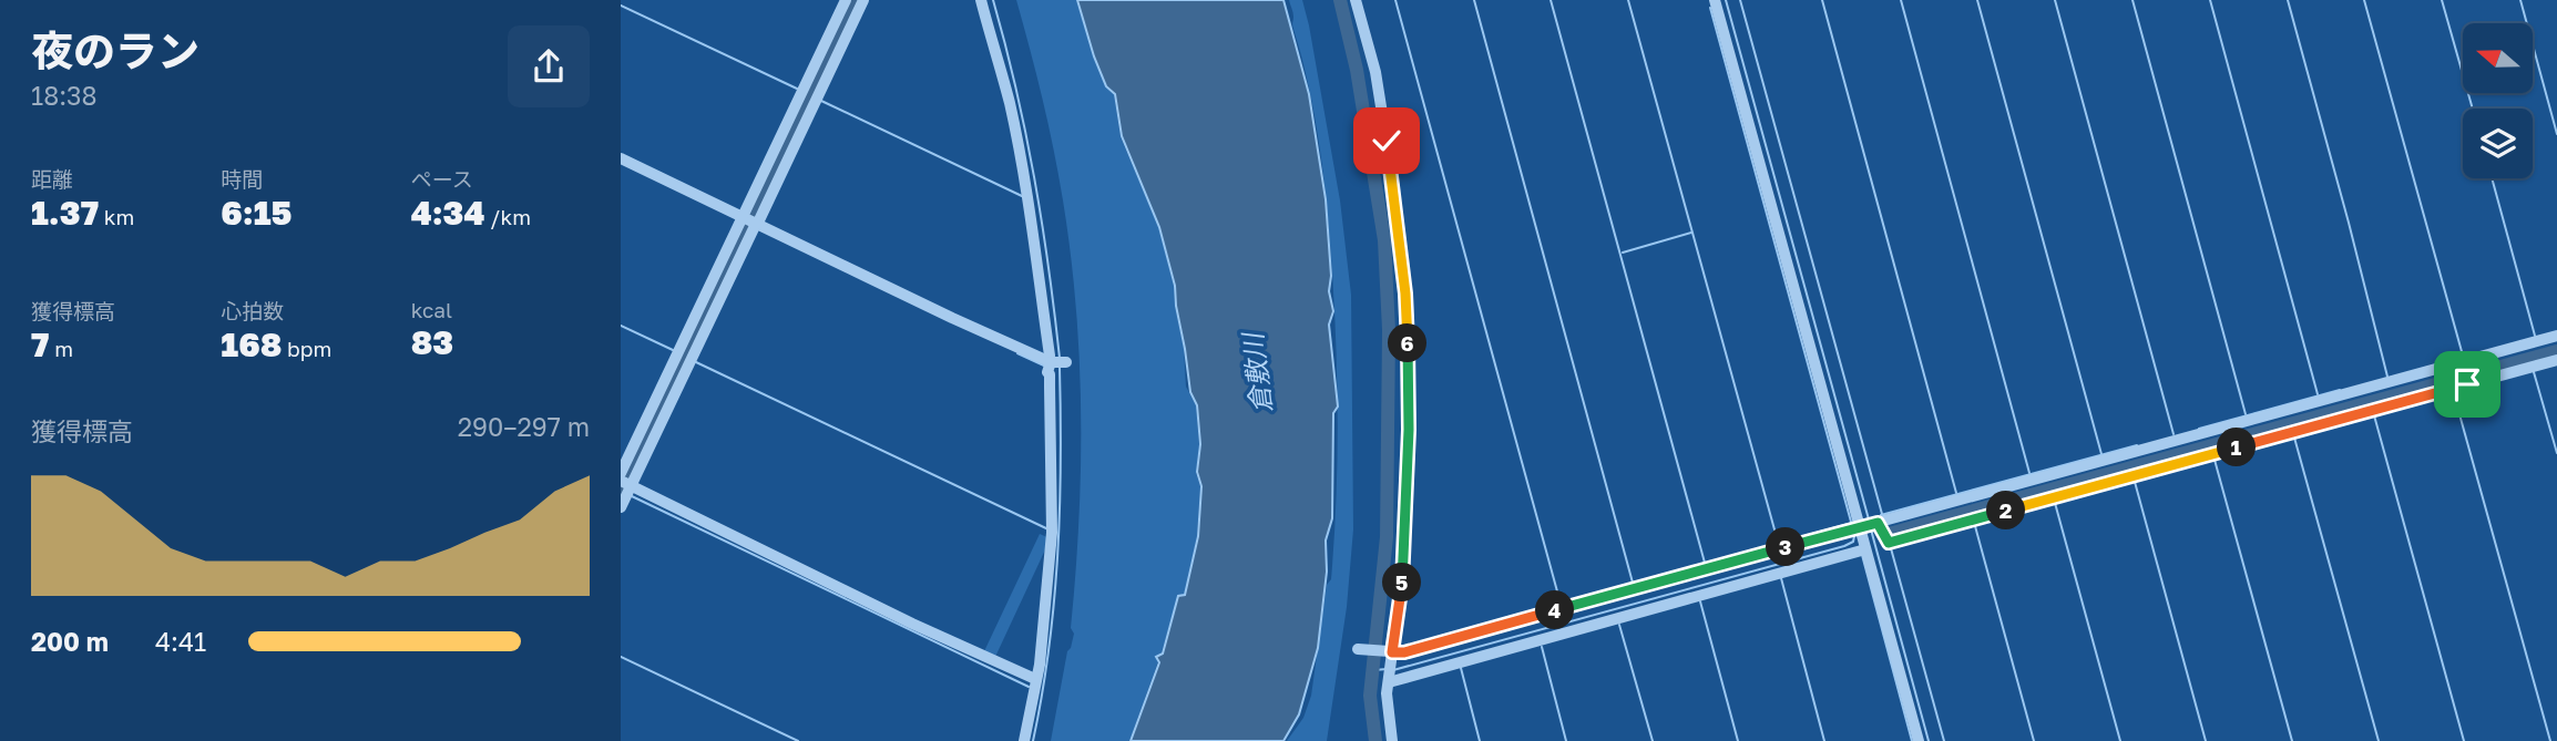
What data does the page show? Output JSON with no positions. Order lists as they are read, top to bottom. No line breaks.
{"water":["倉敷川"],"north":"left","page":{"heading":["夜のラン","18:38"],"stats":[["距離","1.37 km"],["時間","6:15"],["ペース","4:34 /km"],["獲得標高","7 m"],["心拍数","168 bpm"],["kcal","83"]],"pins":["6","1","2","3","5","4"],"chart":["獲得標高","290–297 m"],"list":[{"name":"200 m","note":"4:41"}]}}
